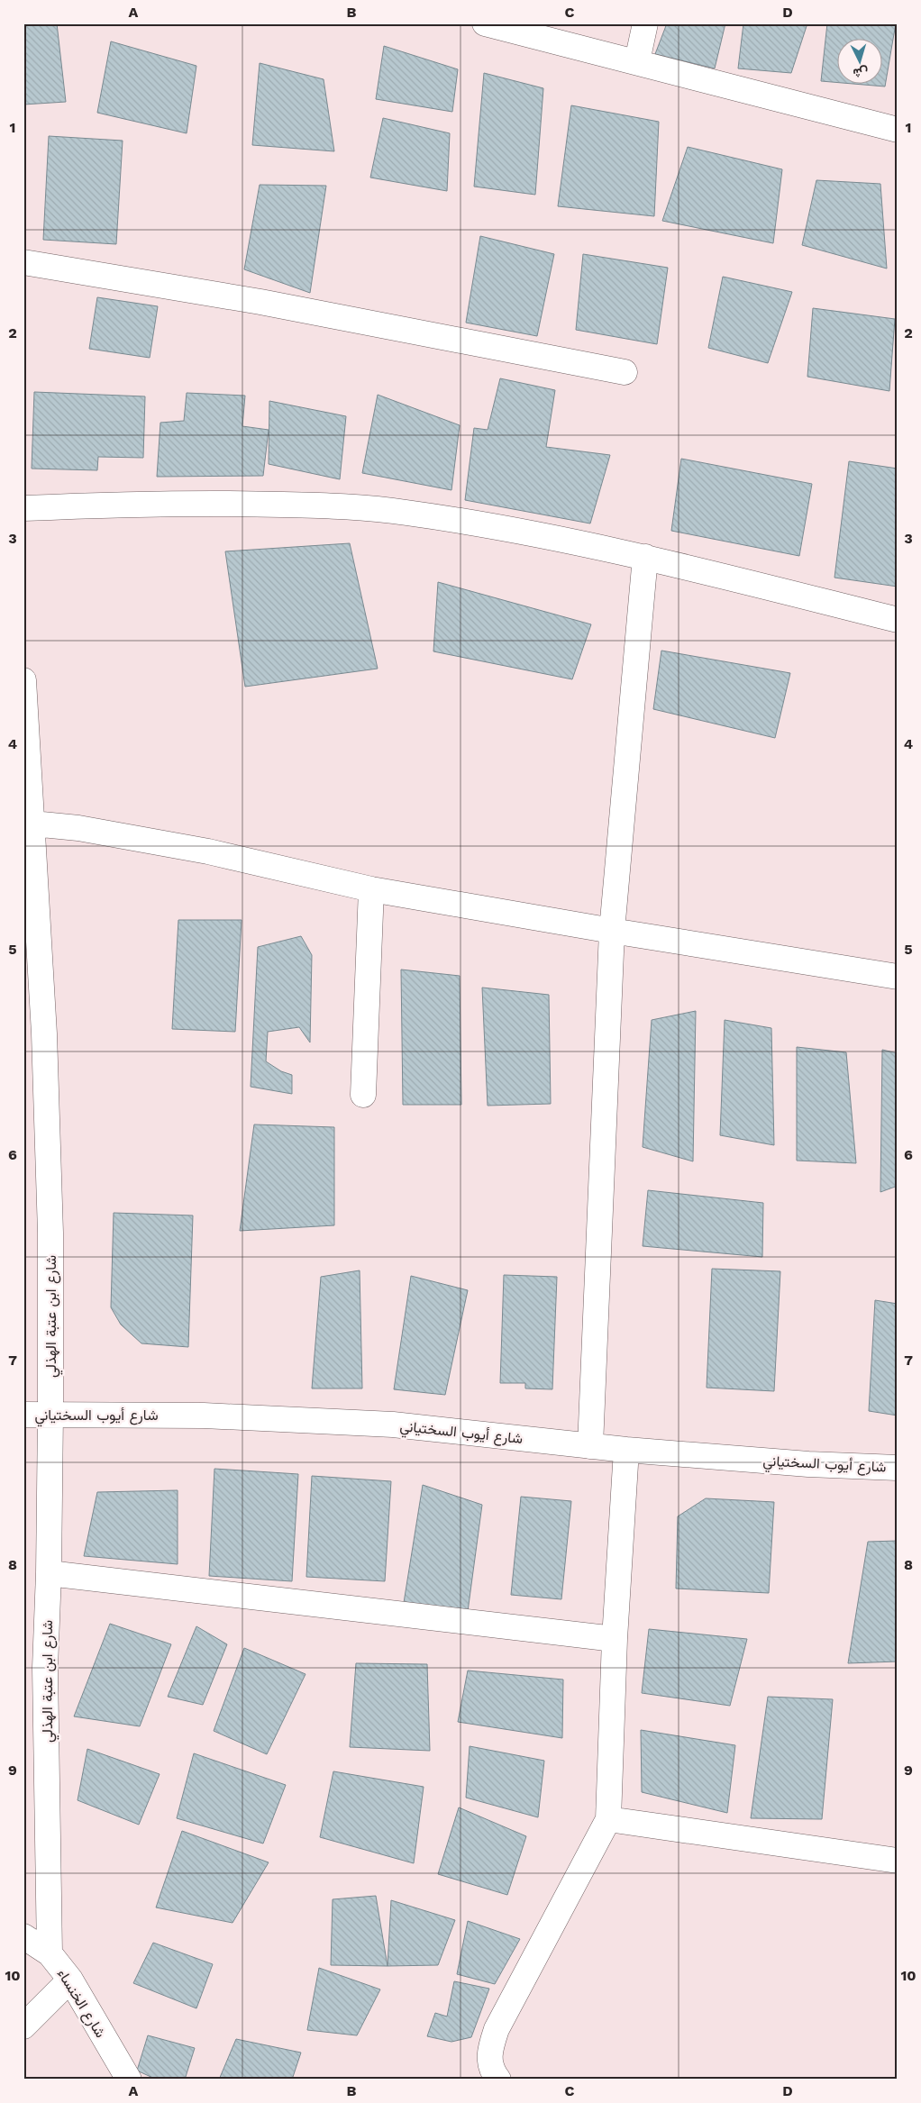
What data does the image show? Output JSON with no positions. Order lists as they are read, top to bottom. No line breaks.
{"streets":{"street":["شارع ابن عتبة الهذلي","شارع أيوب السختياني","شارع الخنساء"]},"crossings":[["شارع ابن عتبة الهذلي","شارع أيوب السختياني"],["شارع ابن عتبة الهذلي","شارع الخنساء"]],"north":"bottom","grid":{"columns":["A","B","C","D"],"rows":["1","2","3","4","5","6","7","8","9","10"]}}
